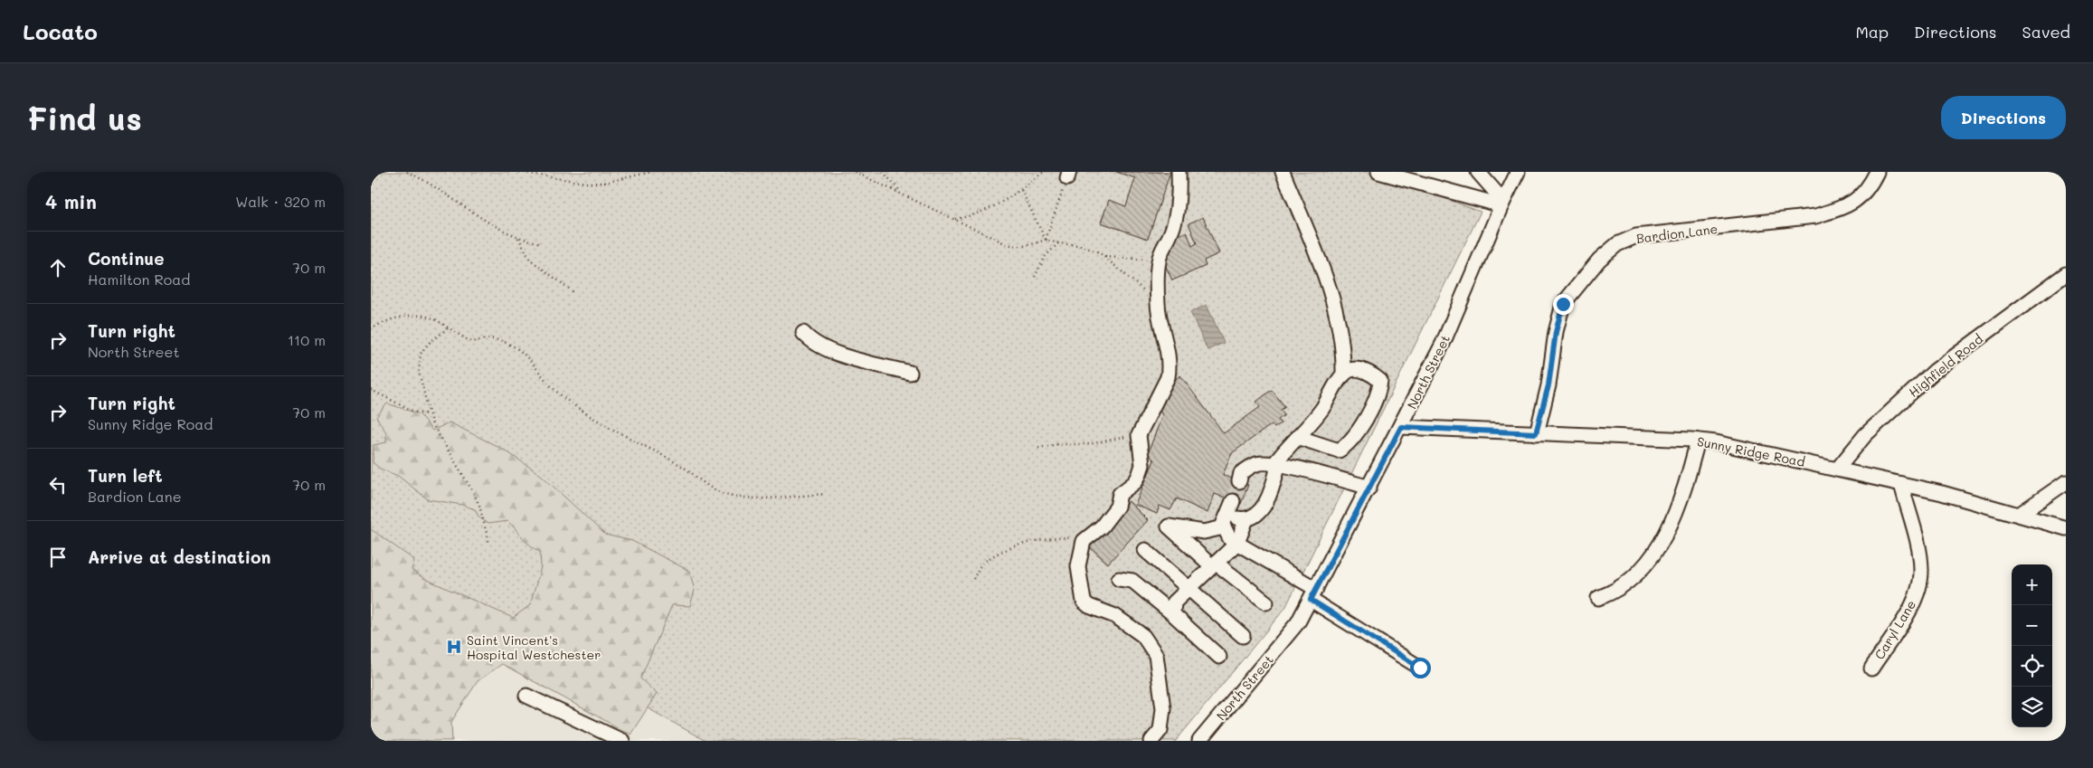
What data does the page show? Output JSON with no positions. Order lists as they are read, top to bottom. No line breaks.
{"streets":{"street":["Bardion Lane","Highfield Road","North Street","Sunny Ridge Road","Caryl Lane"]},"crossings":[["Bardion Lane","Sunny Ridge Road"],["Highfield Road","Sunny Ridge Road"],["North Street","Sunny Ridge Road"],["Sunny Ridge Road","Caryl Lane"]],"places":{"hospital":["Saint Vincent's Hospital Westchester"]},"page":{"header":"Locato","nav":["Map","Directions","Saved"],"buttons":"Directions","title":"Find us","heading":["4 min","Walk · 320 m"],"list":[["Continue","Hamilton Road","70 m"],["Turn right","North Street","110 m"],["Turn right","Sunny Ridge Road","70 m"],["Turn left","Bardion Lane","70 m"],"Arrive at destination"],"map_buttons":["+","−"]}}
